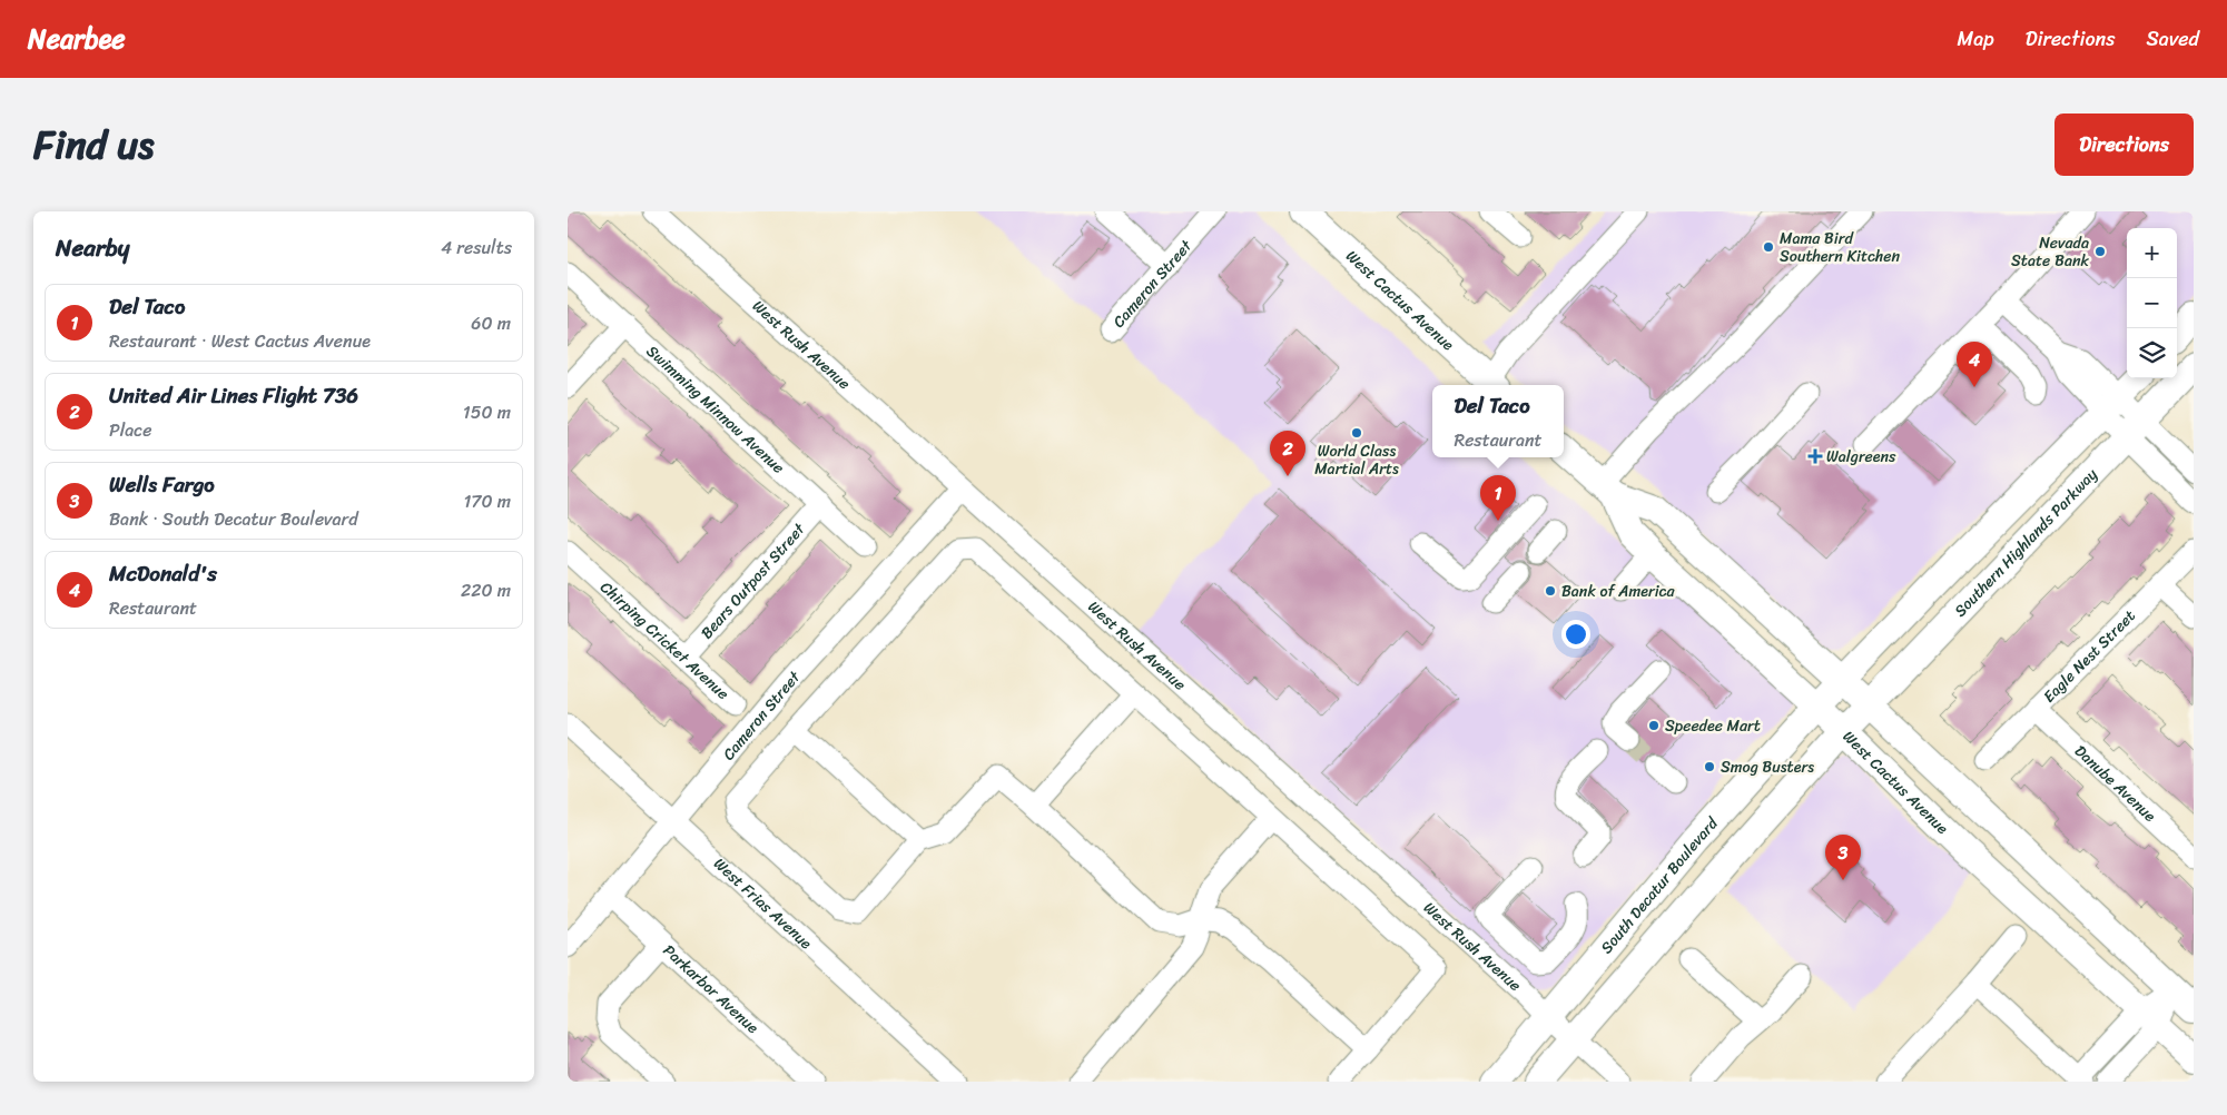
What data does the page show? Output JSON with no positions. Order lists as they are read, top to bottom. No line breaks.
{"streets":{"main road":["West Cactus Avenue","Southern Highlands Parkway","South Decatur Boulevard"],"street":["Cameron Street","West Rush Avenue","Swimming Minnow Avenue","Bears Outpost Street","Chirping Cricket Avenue","Eagle Nest Street","Danube Avenue","West Frias Avenue","Parkarbor Avenue"]},"crossings":[["Cameron Street","West Rush Avenue"],["Cameron Street","West Frias Avenue"],["Cameron Street","Parkarbor Avenue"],["West Cactus Avenue","Southern Highlands Parkway"],["West Cactus Avenue","South Decatur Boulevard"],["West Rush Avenue","South Decatur Boulevard"],["Swimming Minnow Avenue","Bears Outpost Street"],["Bears Outpost Street","Chirping Cricket Avenue"],["Eagle Nest Street","Danube Avenue"]],"places":{"other":["Mama Bird Southern Kitchen","Nevada State Bank","World Class Martial Arts","Bank of America","Speedee Mart","Smog Busters"],"health":["Walgreens"]},"page":{"header":"Nearbee","nav":["Map","Directions","Saved"],"title":"Find us","buttons":"Directions","heading":["Nearby","4 results"],"map_buttons":["+","−"],"list":[{"mark":"1","name":"Del Taco","note":"Restaurant · West Cactus Avenue","value":"60 m"},{"mark":"2","name":"United Air Lines Flight 736","note":"Place","value":"150 m"},{"mark":"3","name":"Wells Fargo","note":"Bank · South Decatur Boulevard","value":"170 m"},{"mark":"4","name":"McDonald's","note":"Restaurant","value":"220 m"}],"pins":["4","2","1","3"],"popup":["Del Taco","Restaurant"]}}
